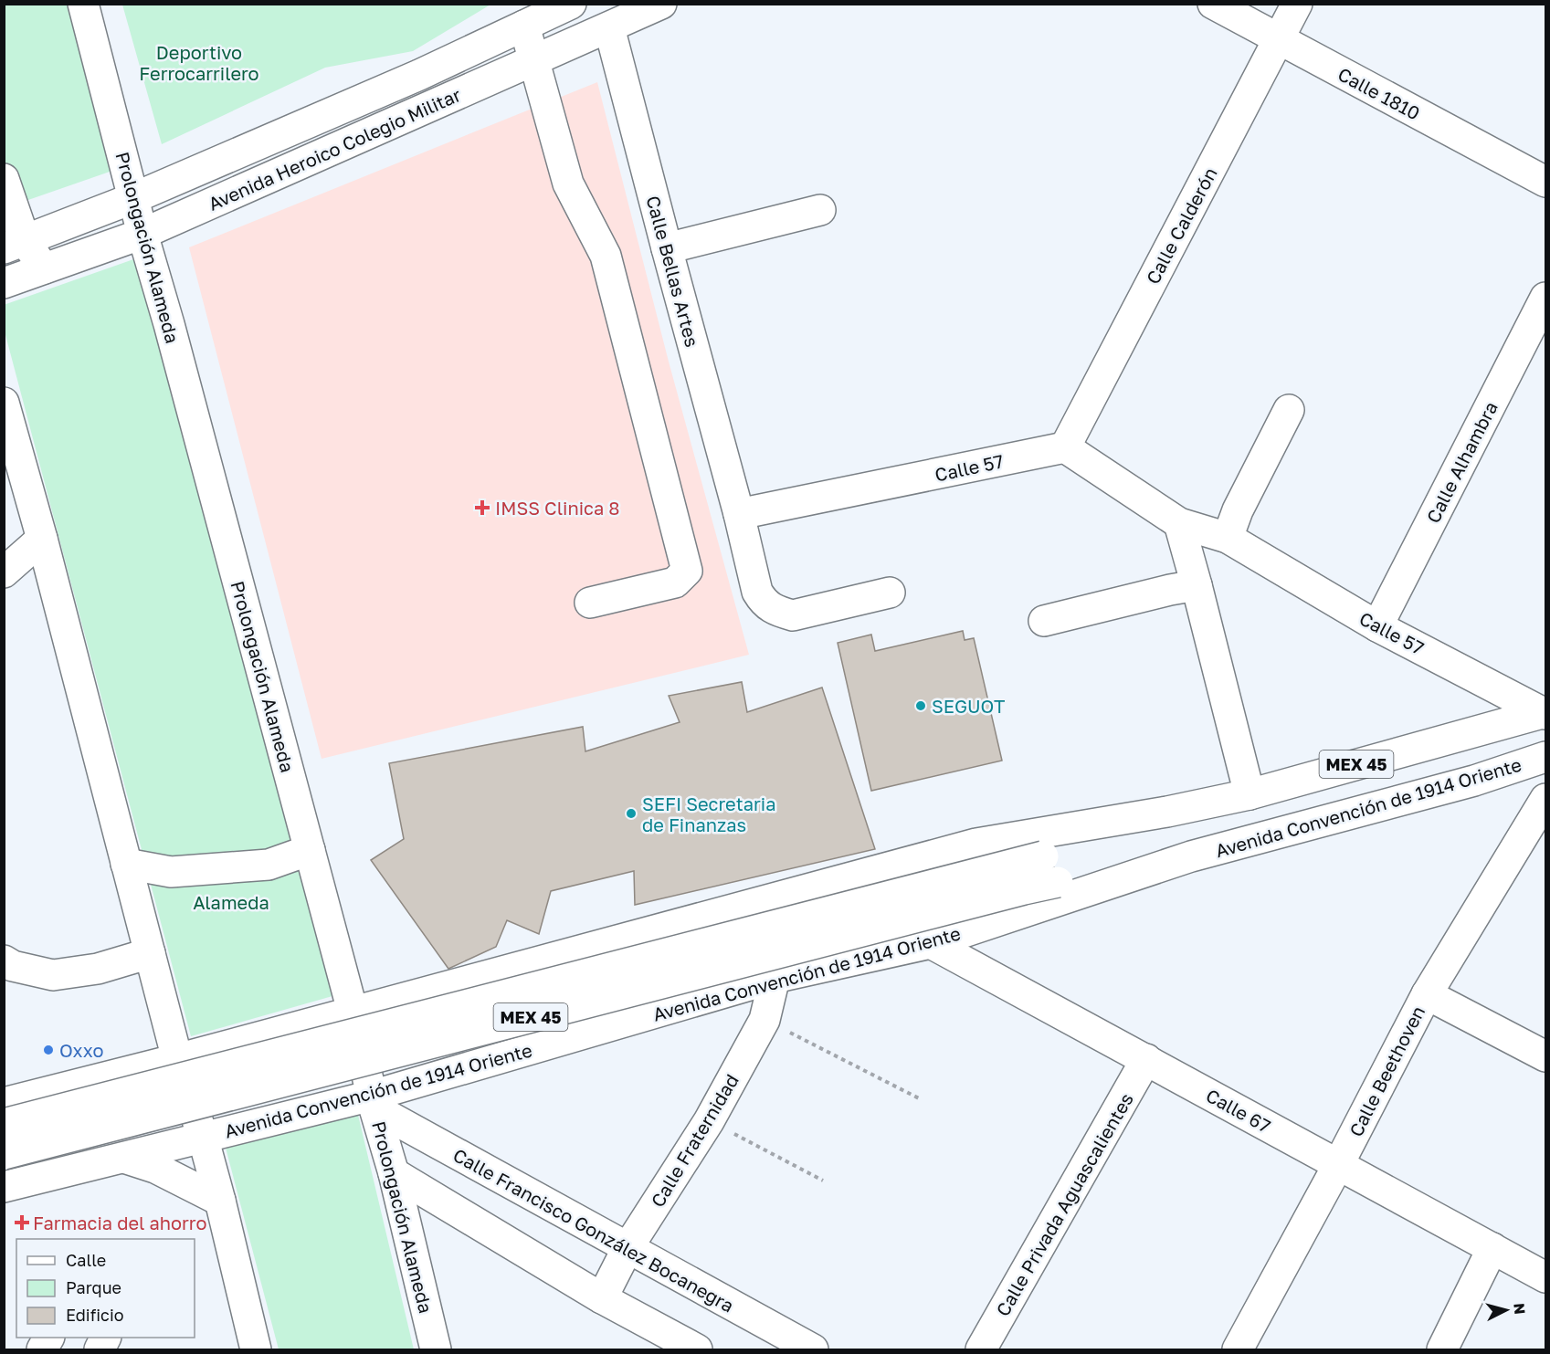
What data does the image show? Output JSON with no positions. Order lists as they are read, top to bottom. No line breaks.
{"streets":{"main road":["Calle 1810","Avenida Heroico Colegio Militar","Calle Calderón","Prolongación Alameda","Calle Bellas Artes","Calle Alhambra","Calle 57","MEX 45","Avenida Convención de 1914 Oriente","Calle Beethoven","Calle 67","Calle Fraternidad","Calle Privada Aguascalientes","Calle Francisco González Bocanegra"]},"crossings":[["Calle 1810","Calle Calderón"],["Avenida Heroico Colegio Militar","Prolongación Alameda"],["Avenida Heroico Colegio Militar","Calle Bellas Artes"],["Calle Calderón","Calle 57"],["Prolongación Alameda","Avenida Convención de 1914 Oriente"],["Prolongación Alameda","Calle Francisco González Bocanegra"],["Calle Bellas Artes","Calle 57"],["Calle Alhambra","Calle 57"],["Calle 57","MEX 45"],["Avenida Convención de 1914 Oriente","Calle 67"],["Avenida Convención de 1914 Oriente","Calle Fraternidad"],["Avenida Convención de 1914 Oriente","Calle Francisco González Bocanegra"],["Calle Beethoven","Calle 67"],["Calle 67","Calle Privada Aguascalientes"],["Calle Fraternidad","Calle Francisco González Bocanegra"]],"parks":["Deportivo Ferrocarrilero","Alameda"],"places":{"health":["IMSS Clinica 8","Farmacia del ahorro"],"other":["SEGUOT","SEFI Secretaria de Finanzas","Oxxo"]},"legend":["Calle","Parque","Edificio"],"north":"right"}
